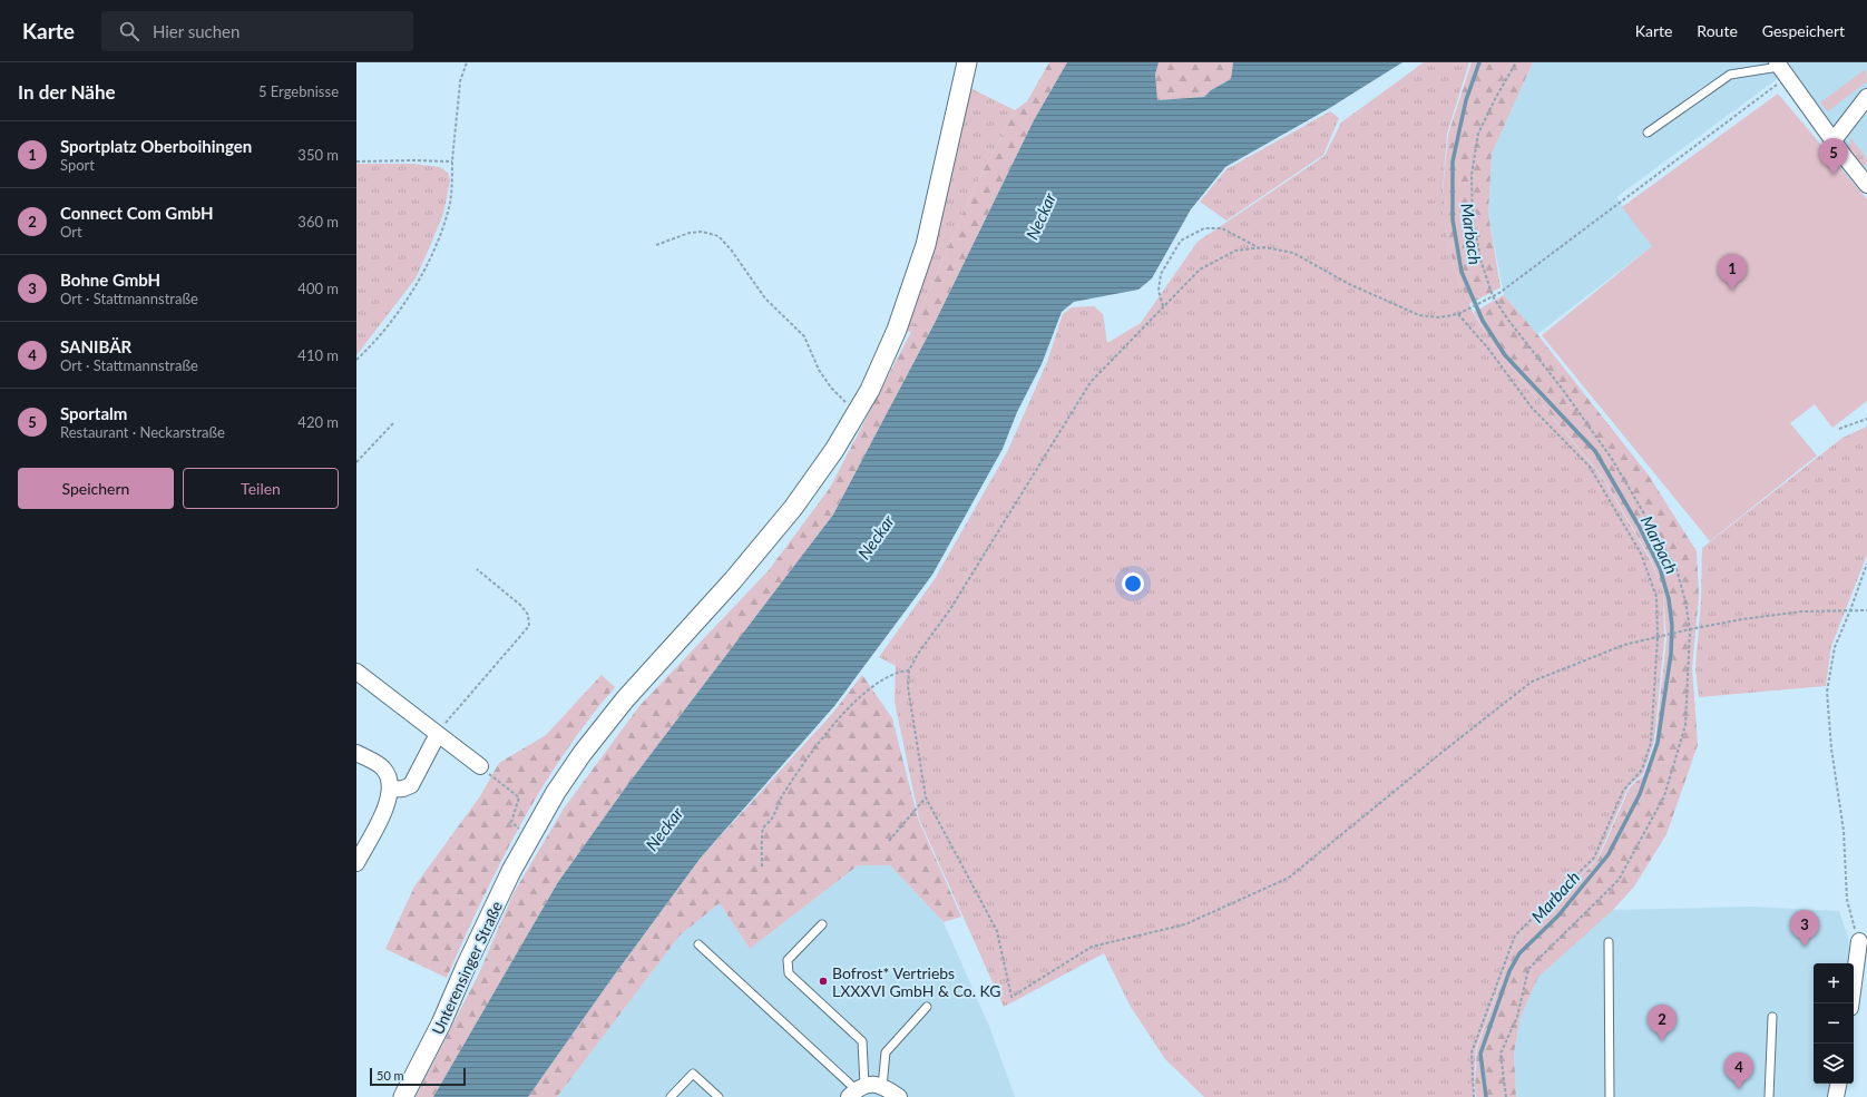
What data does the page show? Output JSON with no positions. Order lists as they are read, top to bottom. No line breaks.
{"streets":{"street":["Unterensinger Straße"]},"water":["Neckar","Marbach"],"places":["Bofrost* Vertriebs LXXXVI GmbH & Co. KG"],"scale_bar":"50 m","page":{"header":"Karte","search":"Hier suchen","nav":["Karte","Route","Gespeichert"],"heading":["In der Nähe","5 Ergebnisse"],"list":[{"mark":"1","name":"Sportplatz Oberboihingen","note":"Sport","value":"350 m"},{"mark":"2","name":"Connect Com GmbH","note":"Ort","value":"360 m"},{"mark":"3","name":"Bohne GmbH","note":"Ort · Stattmannstraße","value":"400 m"},{"mark":"4","name":"SANIBÄR","note":"Ort · Stattmannstraße","value":"410 m"},{"mark":"5","name":"Sportalm","note":"Restaurant · Neckarstraße","value":"420 m"}],"pins":["5","1","3","2","4"],"buttons":["Speichern","Teilen"],"map_buttons":["+","−"],"scale":"50 m"}}
